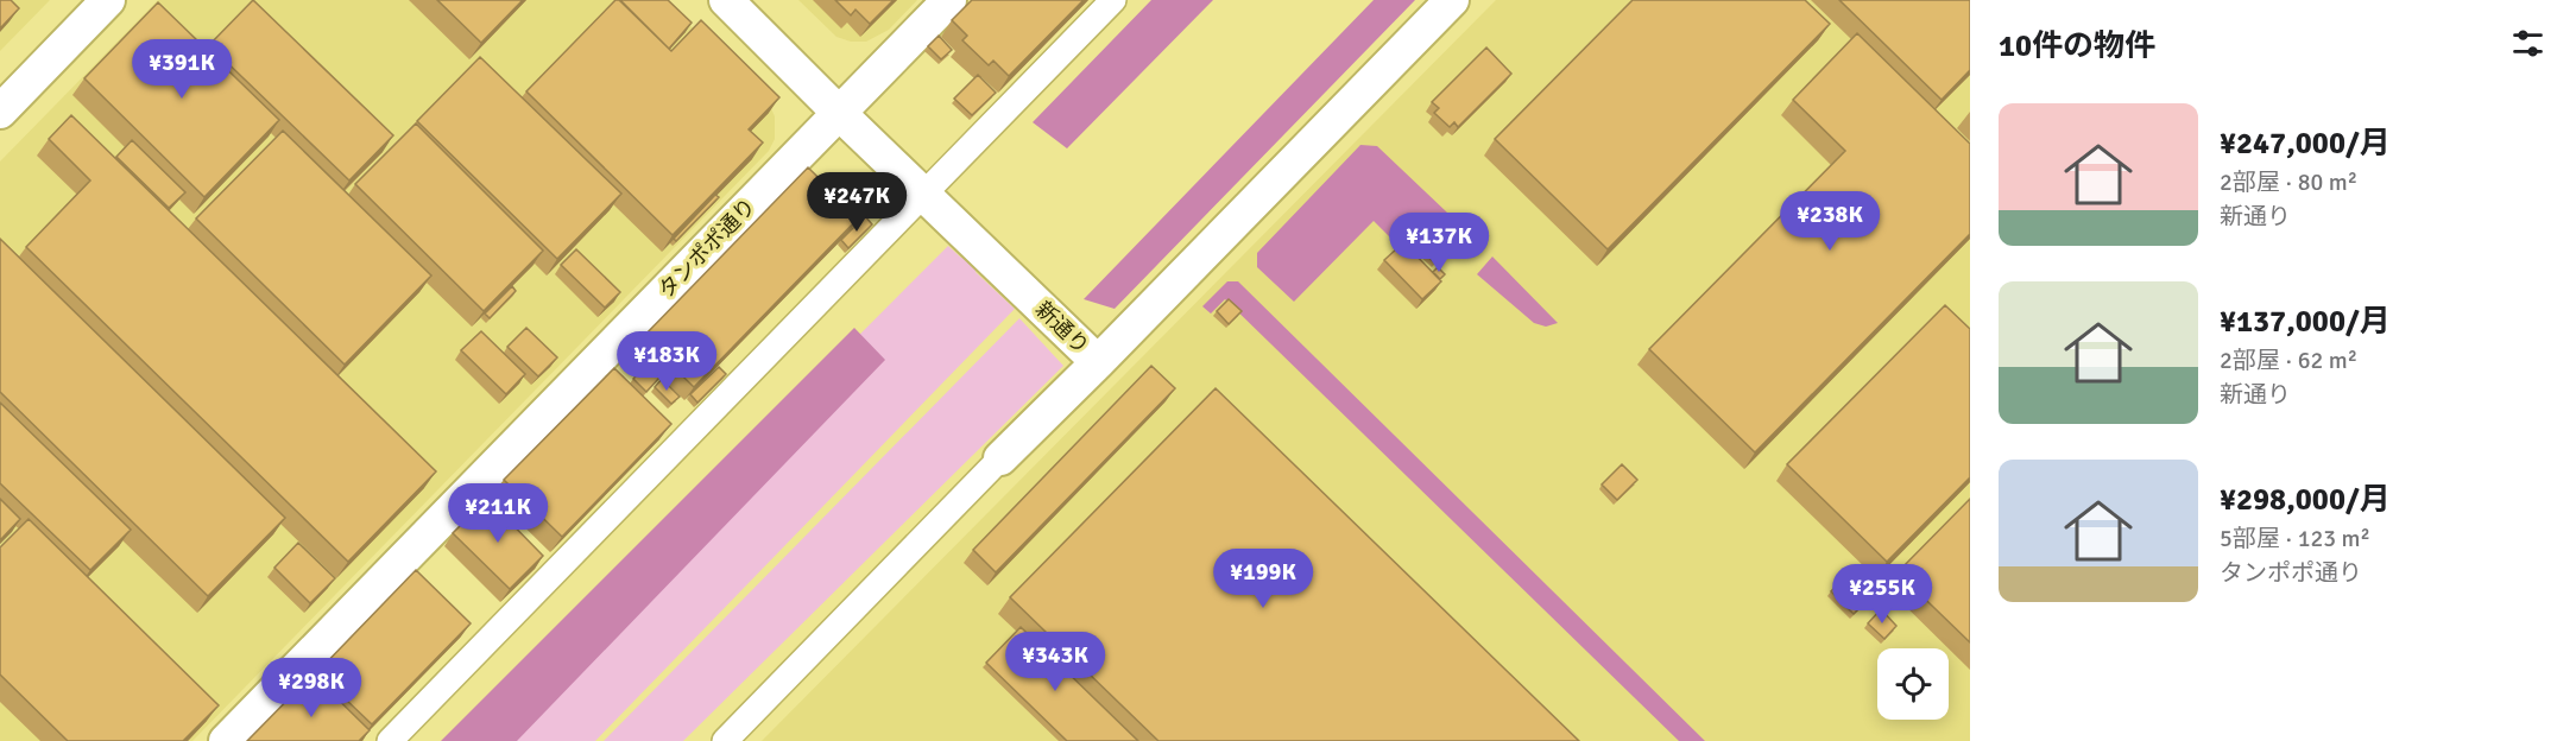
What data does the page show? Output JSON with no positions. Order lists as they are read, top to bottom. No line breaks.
{"streets":{"street":["タンポポ通り","新通り"]},"crossings":[["タンポポ通り","新通り"]],"page":{"heading":"10件の物件","price":["¥391K","¥247K","¥238K","¥137K","¥183K","¥211K","¥199K","¥255K","¥343K","¥298K"],"list":[{"name":"¥247,000/月","note":"2部屋 · 80 m² · 新通り"},{"name":"¥137,000/月","note":"2部屋 · 62 m² · 新通り"},{"name":"¥298,000/月","note":"5部屋 · 123 m² · タンポポ通り"}]}}
